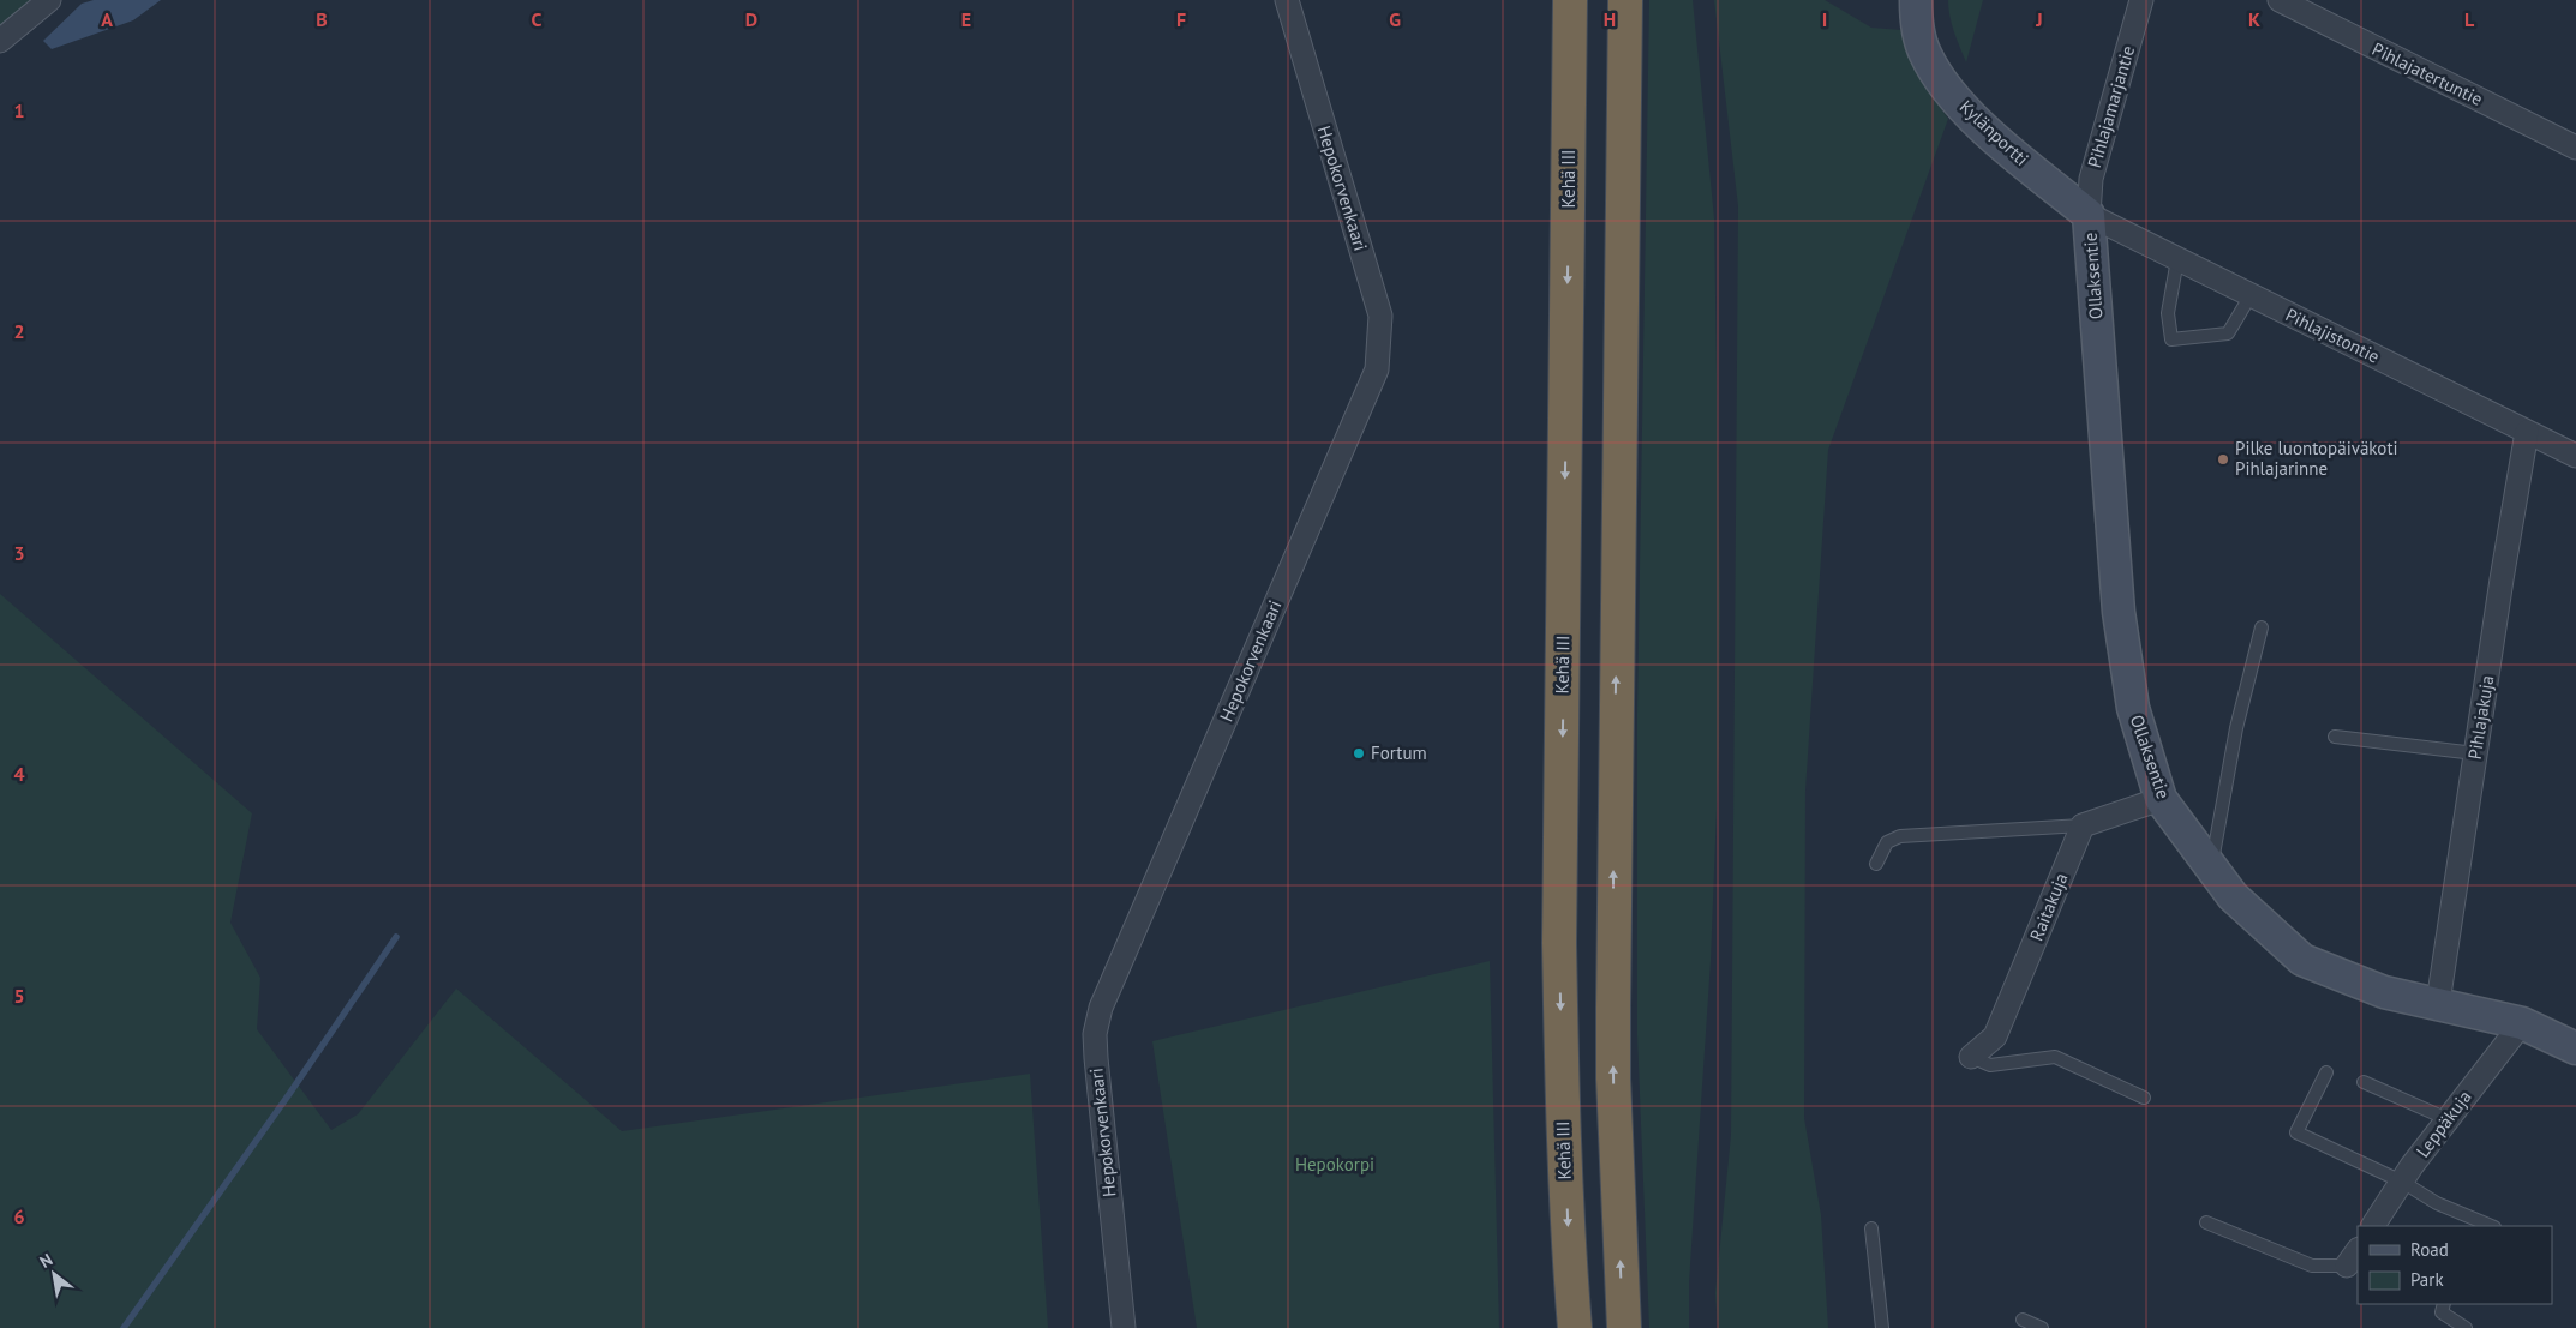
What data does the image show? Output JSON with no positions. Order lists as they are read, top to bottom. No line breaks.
{"streets":{"highway":["Kehä III"],"street":["Pihlajatertuntie","Pihlajamarjantie","Kylänportti","Hepokorvenkaari","Ollaksentie","Pihlajistontie","Pihlajakuja","Raitakuja","Leppäkuja"]},"crossings":[["Pihlajamarjantie","Kylänportti"],["Pihlajamarjantie","Ollaksentie"],["Pihlajamarjantie","Pihlajistontie"],["Kylänportti","Ollaksentie"],["Kylänportti","Pihlajistontie"],["Ollaksentie","Pihlajistontie"],["Ollaksentie","Pihlajakuja"],["Ollaksentie","Leppäkuja"],["Pihlajistontie","Pihlajakuja"]],"parks":["Hepokorpi"],"places":["Pilke luontopäiväkoti Pihlajarinne","Fortum"],"legend":["Road","Park"],"north":"top left","grid":{"columns":["A","B","C","D","E","F","G","H","I","J","K","L"],"rows":["1","2","3","4","5","6"]}}
